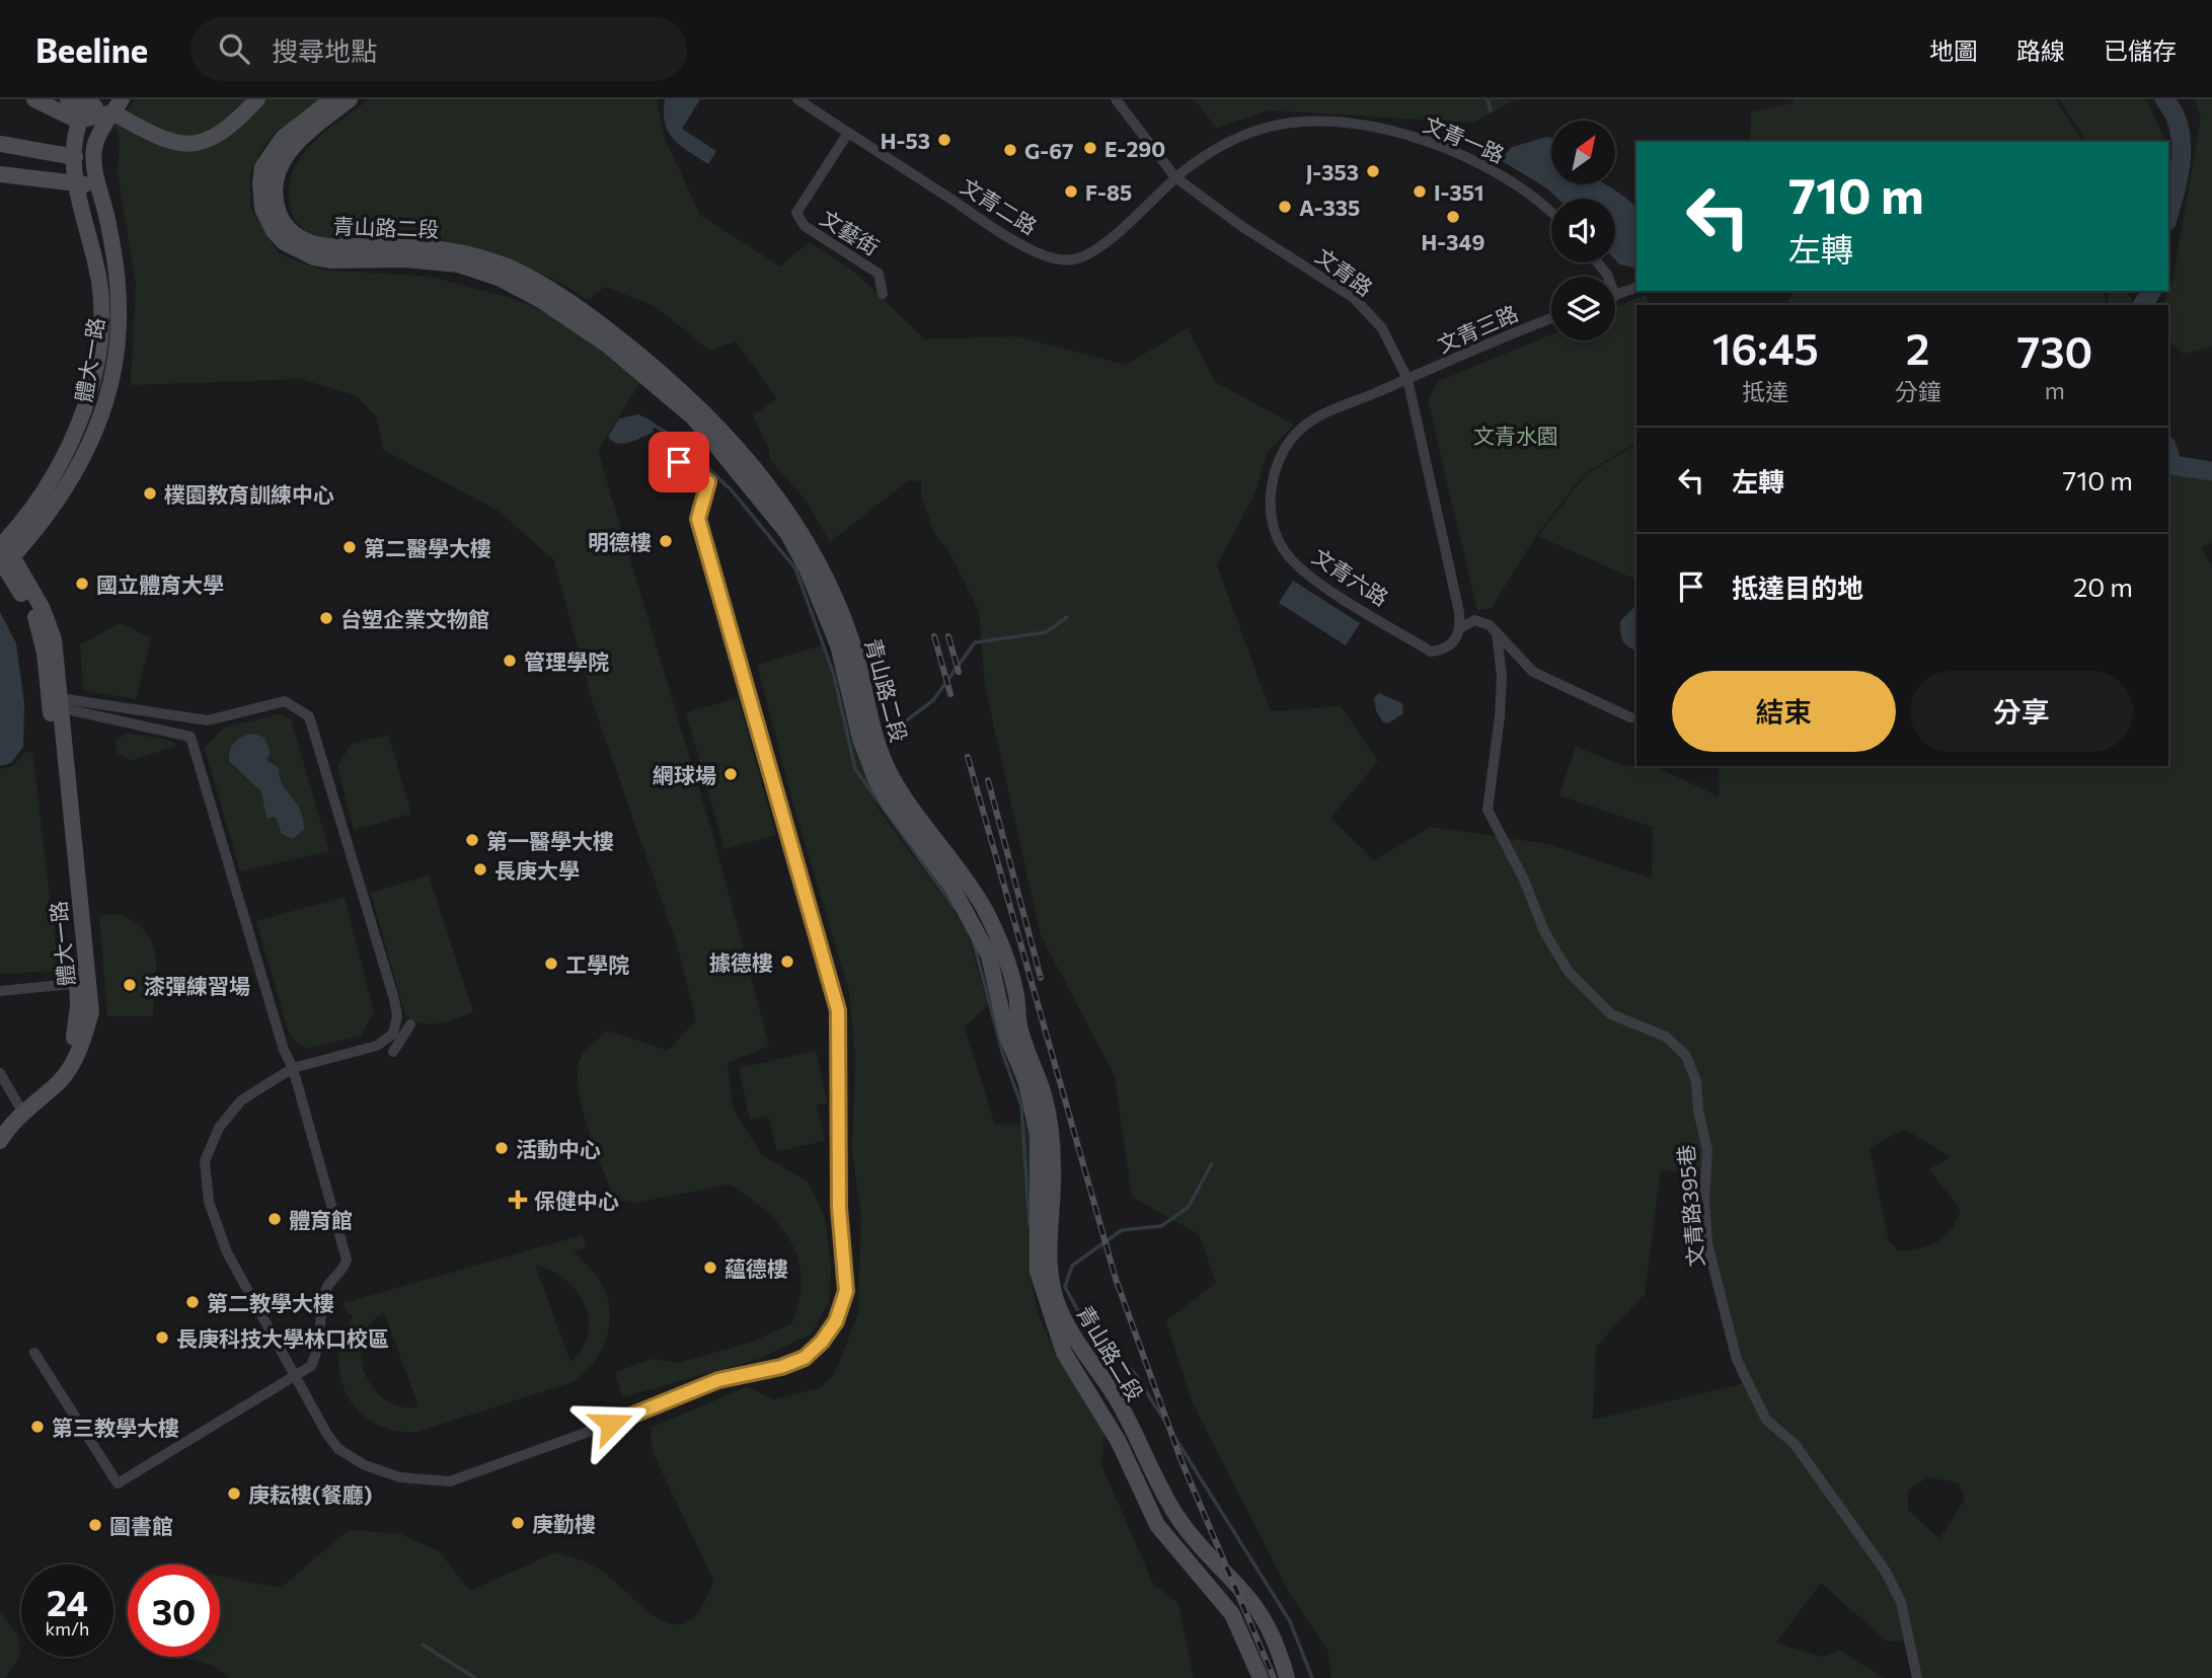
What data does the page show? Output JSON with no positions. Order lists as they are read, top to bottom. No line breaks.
{"streets":{"street":["文青一路","文青二路","青山路二段","文藝街","文青路","文青三路","體大一路","文青六路","文青路395巷"]},"crossings":[["文青一路","文青二路"],["文青一路","文青路"],["文青二路","文藝街"],["文青二路","文青路"],["文青路","文青三路"],["文青路","文青六路"],["文青三路","文青六路"]],"parks":["文青水園"],"places":{"other":["H-53","E-290","G-67","J-353","F-85","I-351","A-335","H-349","樸園教育訓練中心","明德樓","第二醫學大樓","國立體育大學","台塑企業文物館","管理學院","網球場","第一醫學大樓","長庚大學","據德樓","工學院","漆彈練習場","活動中心","體育館","蘊德樓","第二教學大樓","長庚科技大學林口校區","第三教學大樓","庚耘樓(餐廳)","庚勤樓","圖書館"],"health":["保健中心"]},"north":"top right","page":{"header":"Beeline","search":"搜尋地點","nav":["地圖","路線","已儲存"],"turn":["710 m","左轉"],"eta":["16:45","抵達","2","分鐘","730","m"],"list":[{"name":"左轉","value":"710 m"},{"name":"抵達目的地","value":"20 m"}],"buttons":["結束","分享"],"speed":"24 km/h","limit":"30"}}
